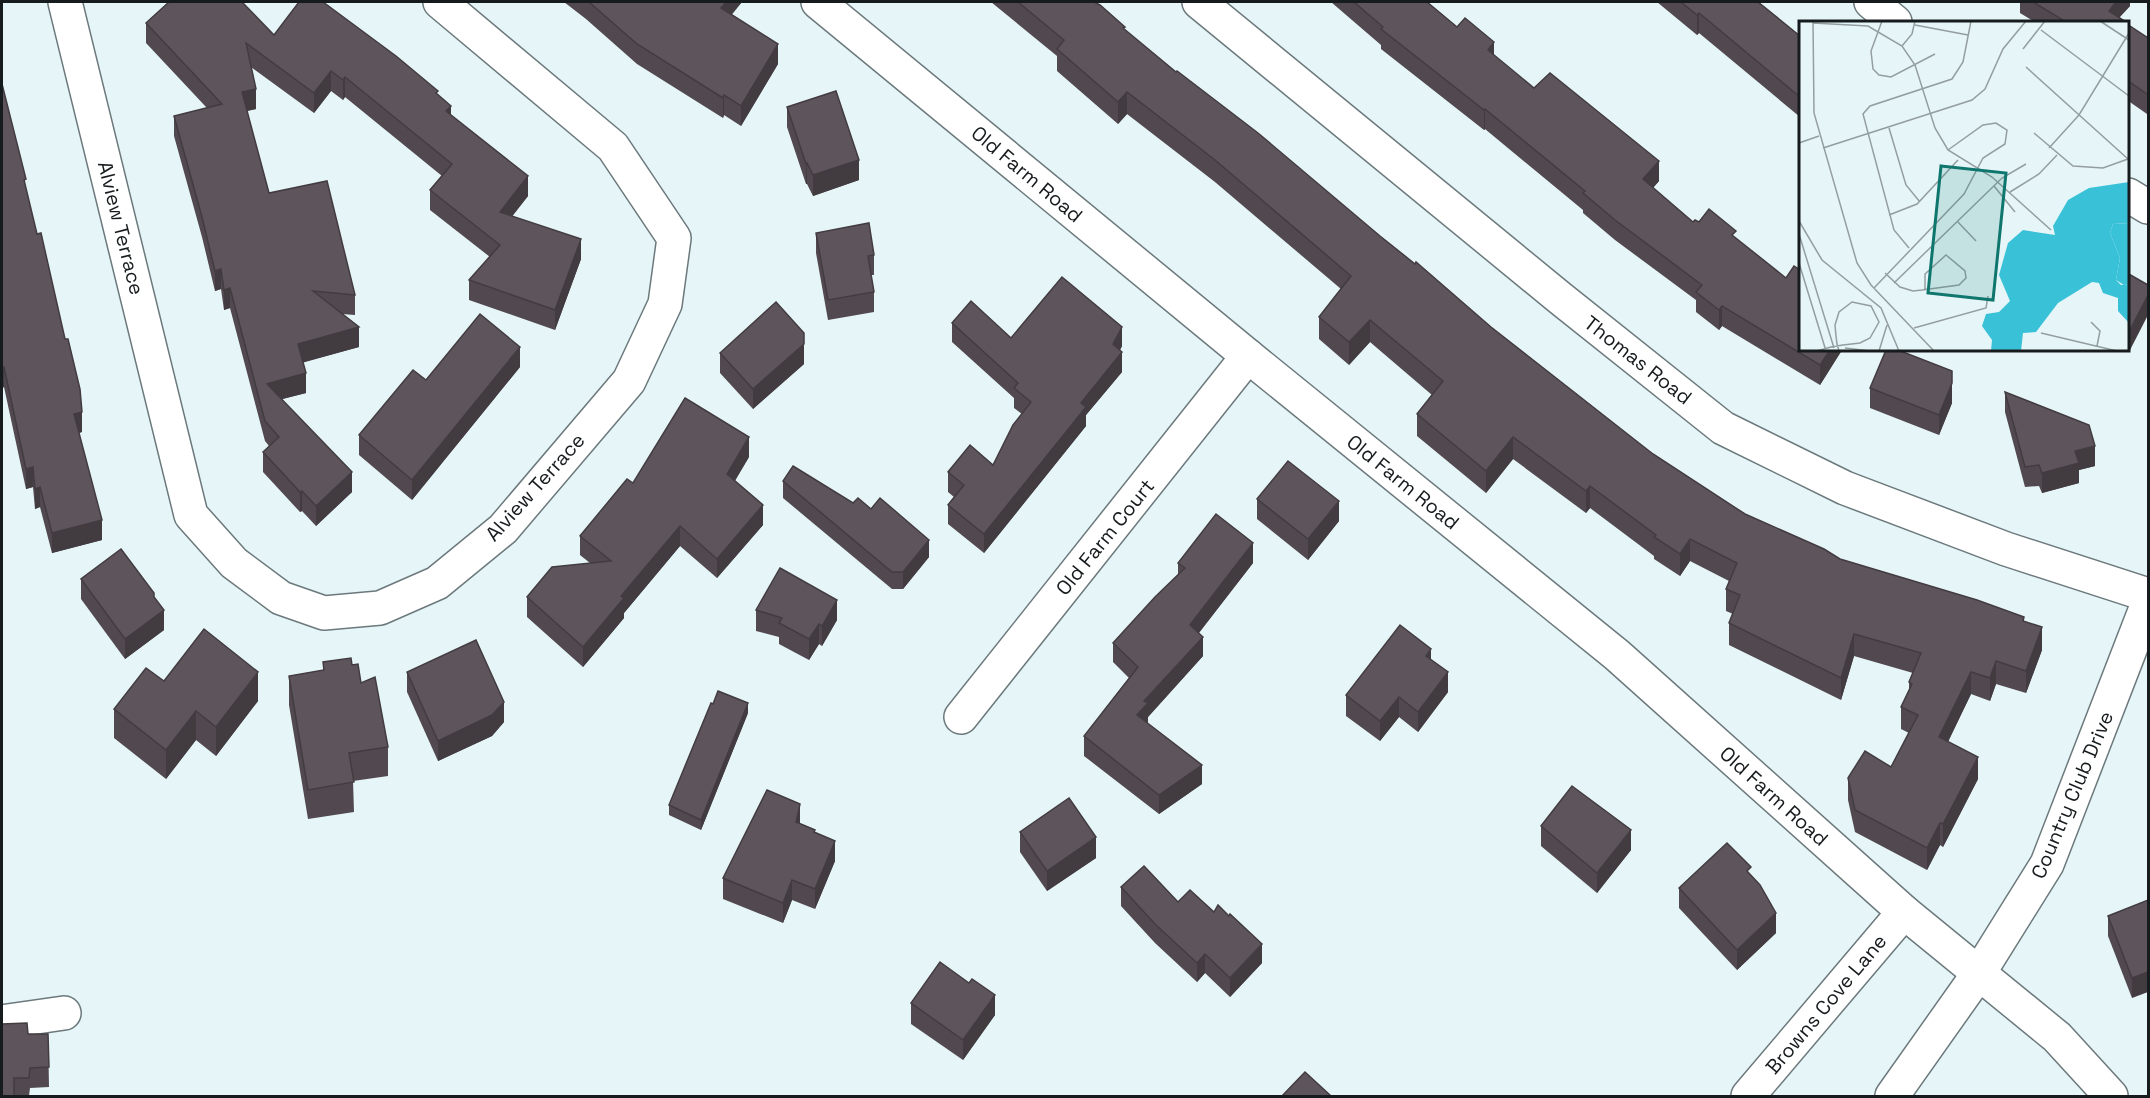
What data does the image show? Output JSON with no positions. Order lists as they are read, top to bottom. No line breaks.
{"streets":{"street":["Old Farm Road","Alview Terrace","Thomas Road","Old Farm Court","Country Club Drive","Browns Cove Lane"]},"crossings":[["Old Farm Road","Old Farm Court"],["Old Farm Road","Country Club Drive"],["Old Farm Road","Browns Cove Lane"]]}
